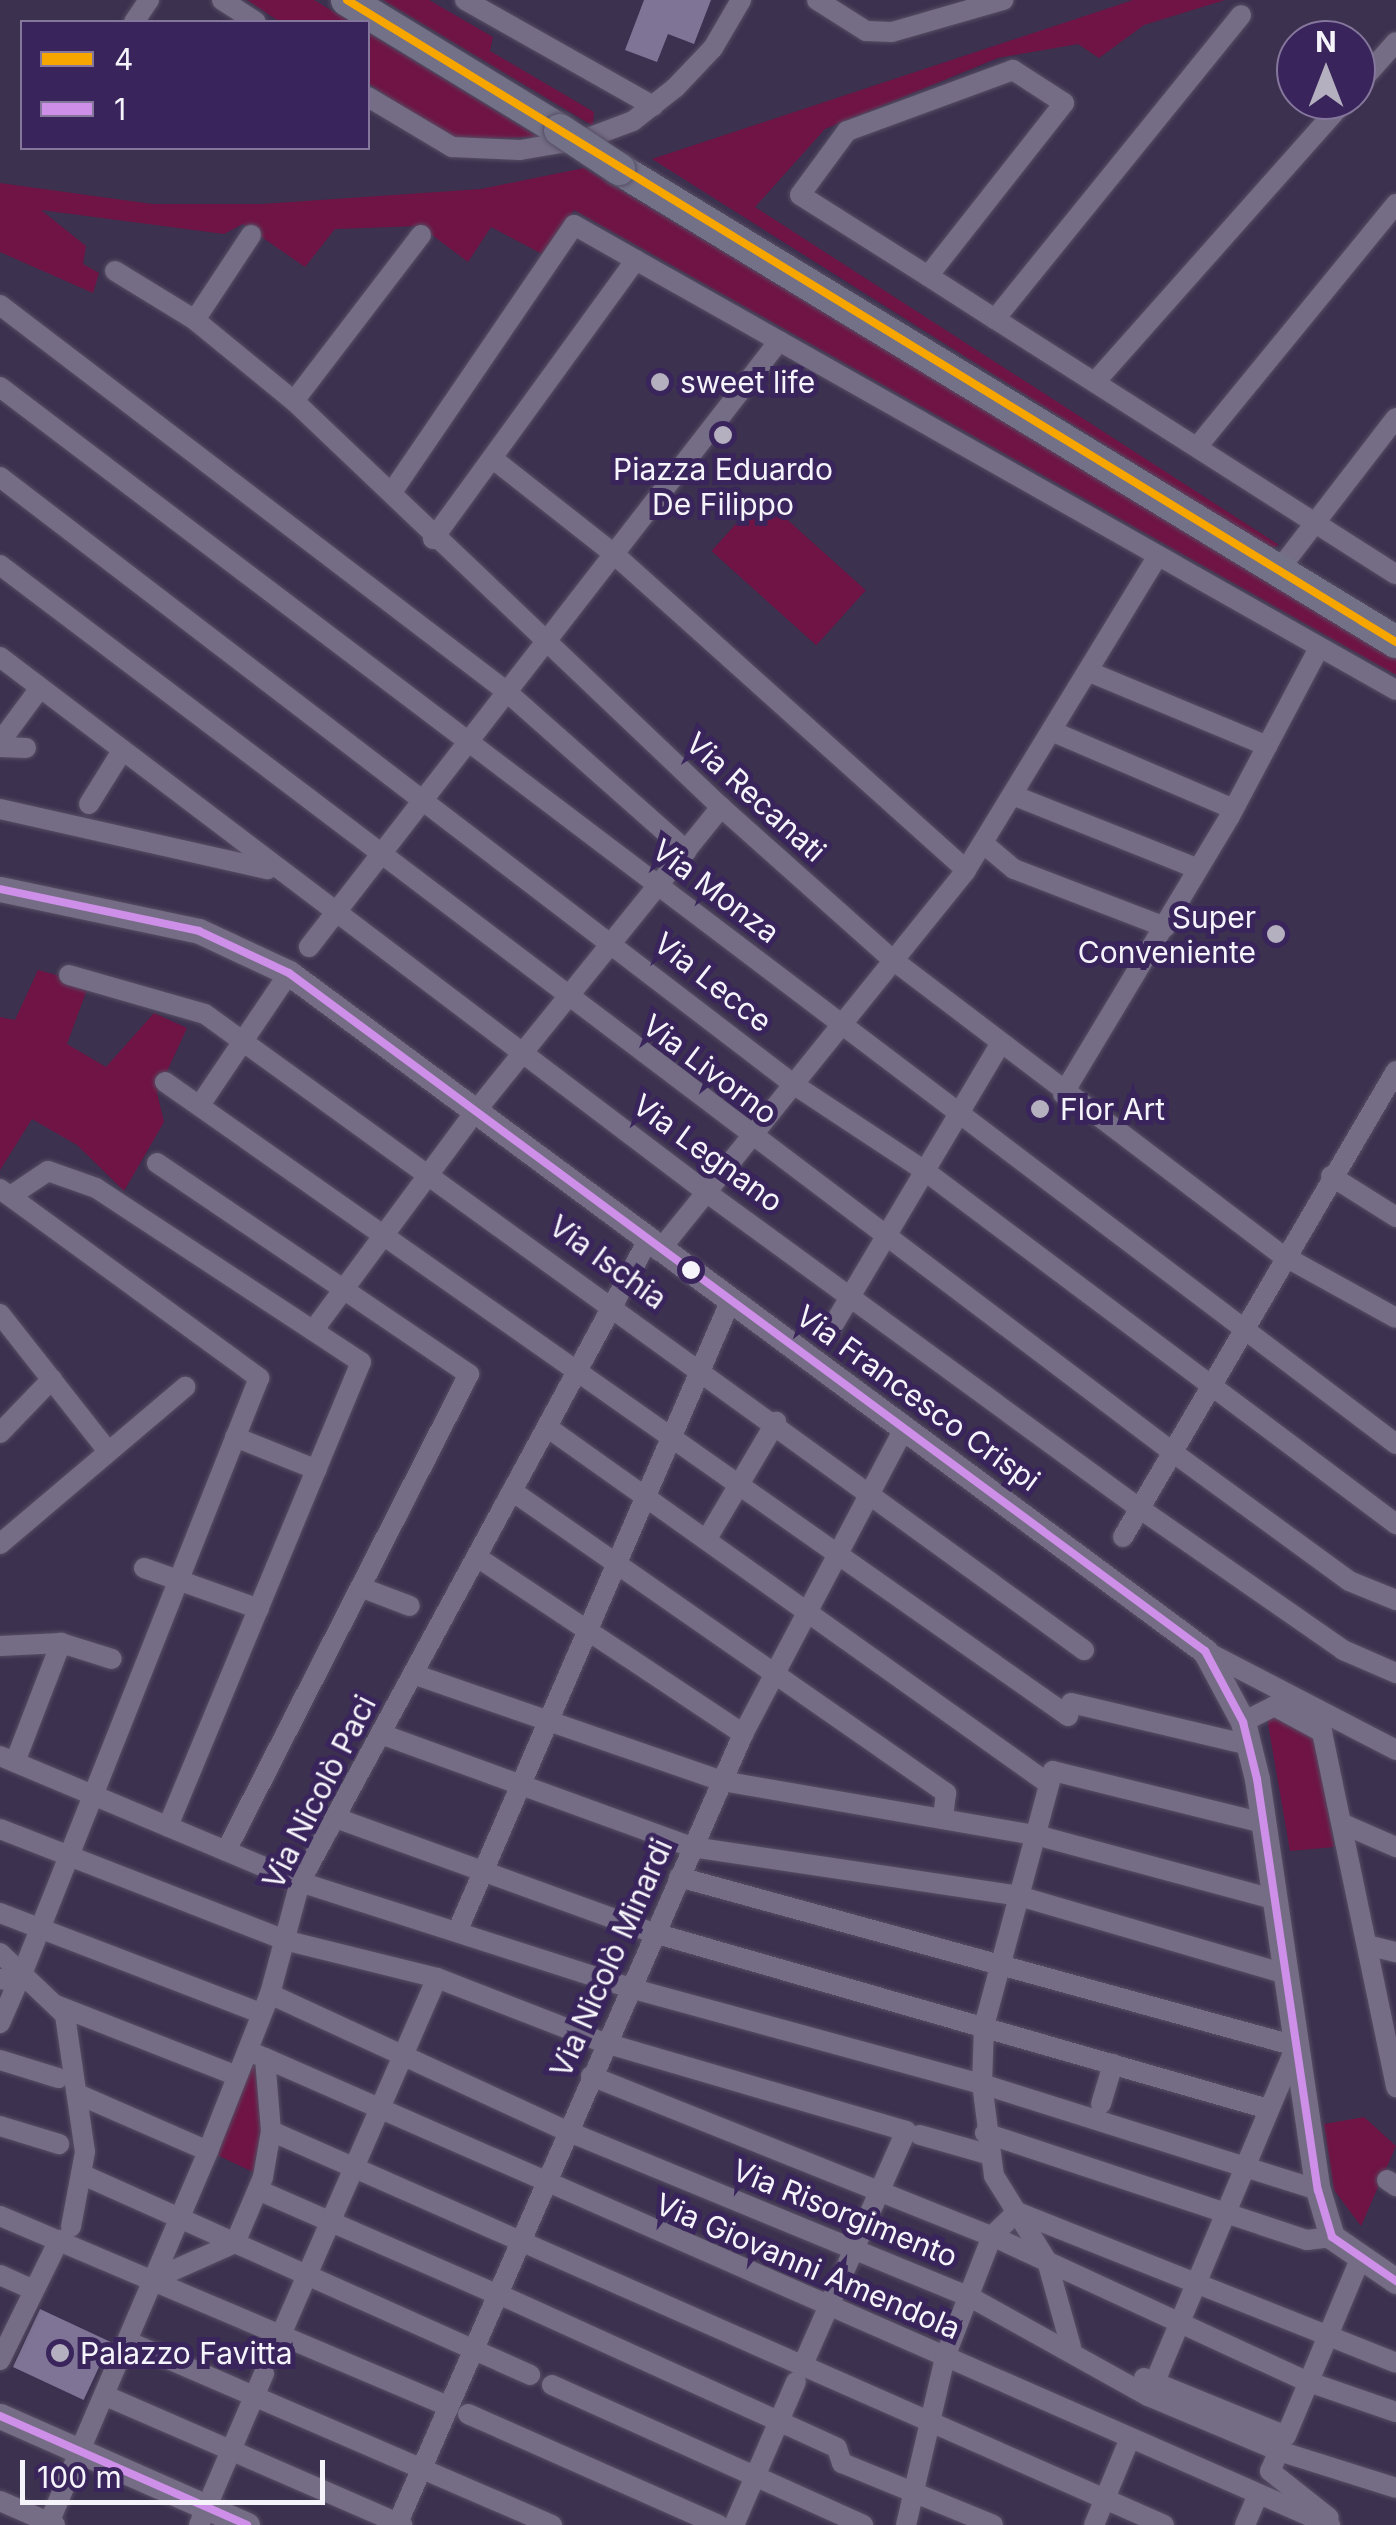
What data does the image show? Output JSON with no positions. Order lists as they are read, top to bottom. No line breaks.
{"streets":{"street":["Via Recanati","Via Monza","Via Lecce","Via Livorno","Via Legnano","Via Ischia","Via Francesco Crispi","Via Nicolò Paci","Via Nicolò Minardi","Via Risorgimento","Via Giovanni Amendola"]},"crossings":[["Via Recanati","Via Nicolò Paci"],["Via Monza","Via Nicolò Paci"],["Via Lecce","Via Nicolò Paci"],["Via Livorno","Via Nicolò Paci"],["Via Legnano","Via Nicolò Paci"],["Via Ischia","Via Nicolò Paci"],["Via Ischia","Via Nicolò Minardi"],["Via Francesco Crispi","Via Nicolò Paci"],["Via Francesco Crispi","Via Nicolò Minardi"],["Via Nicolò Paci","Via Risorgimento"],["Via Nicolò Paci","Via Giovanni Amendola"],["Via Nicolò Minardi","Via Risorgimento"],["Via Nicolò Minardi","Via Giovanni Amendola"]],"places":["sweet life","Piazza Eduardo De Filippo","Super Conveniente","Flor Art","Palazzo Favitta"],"lines":["transit line 4","transit line 1"],"legend":["4","1"],"scale_bar":"100 m","north":"top"}
